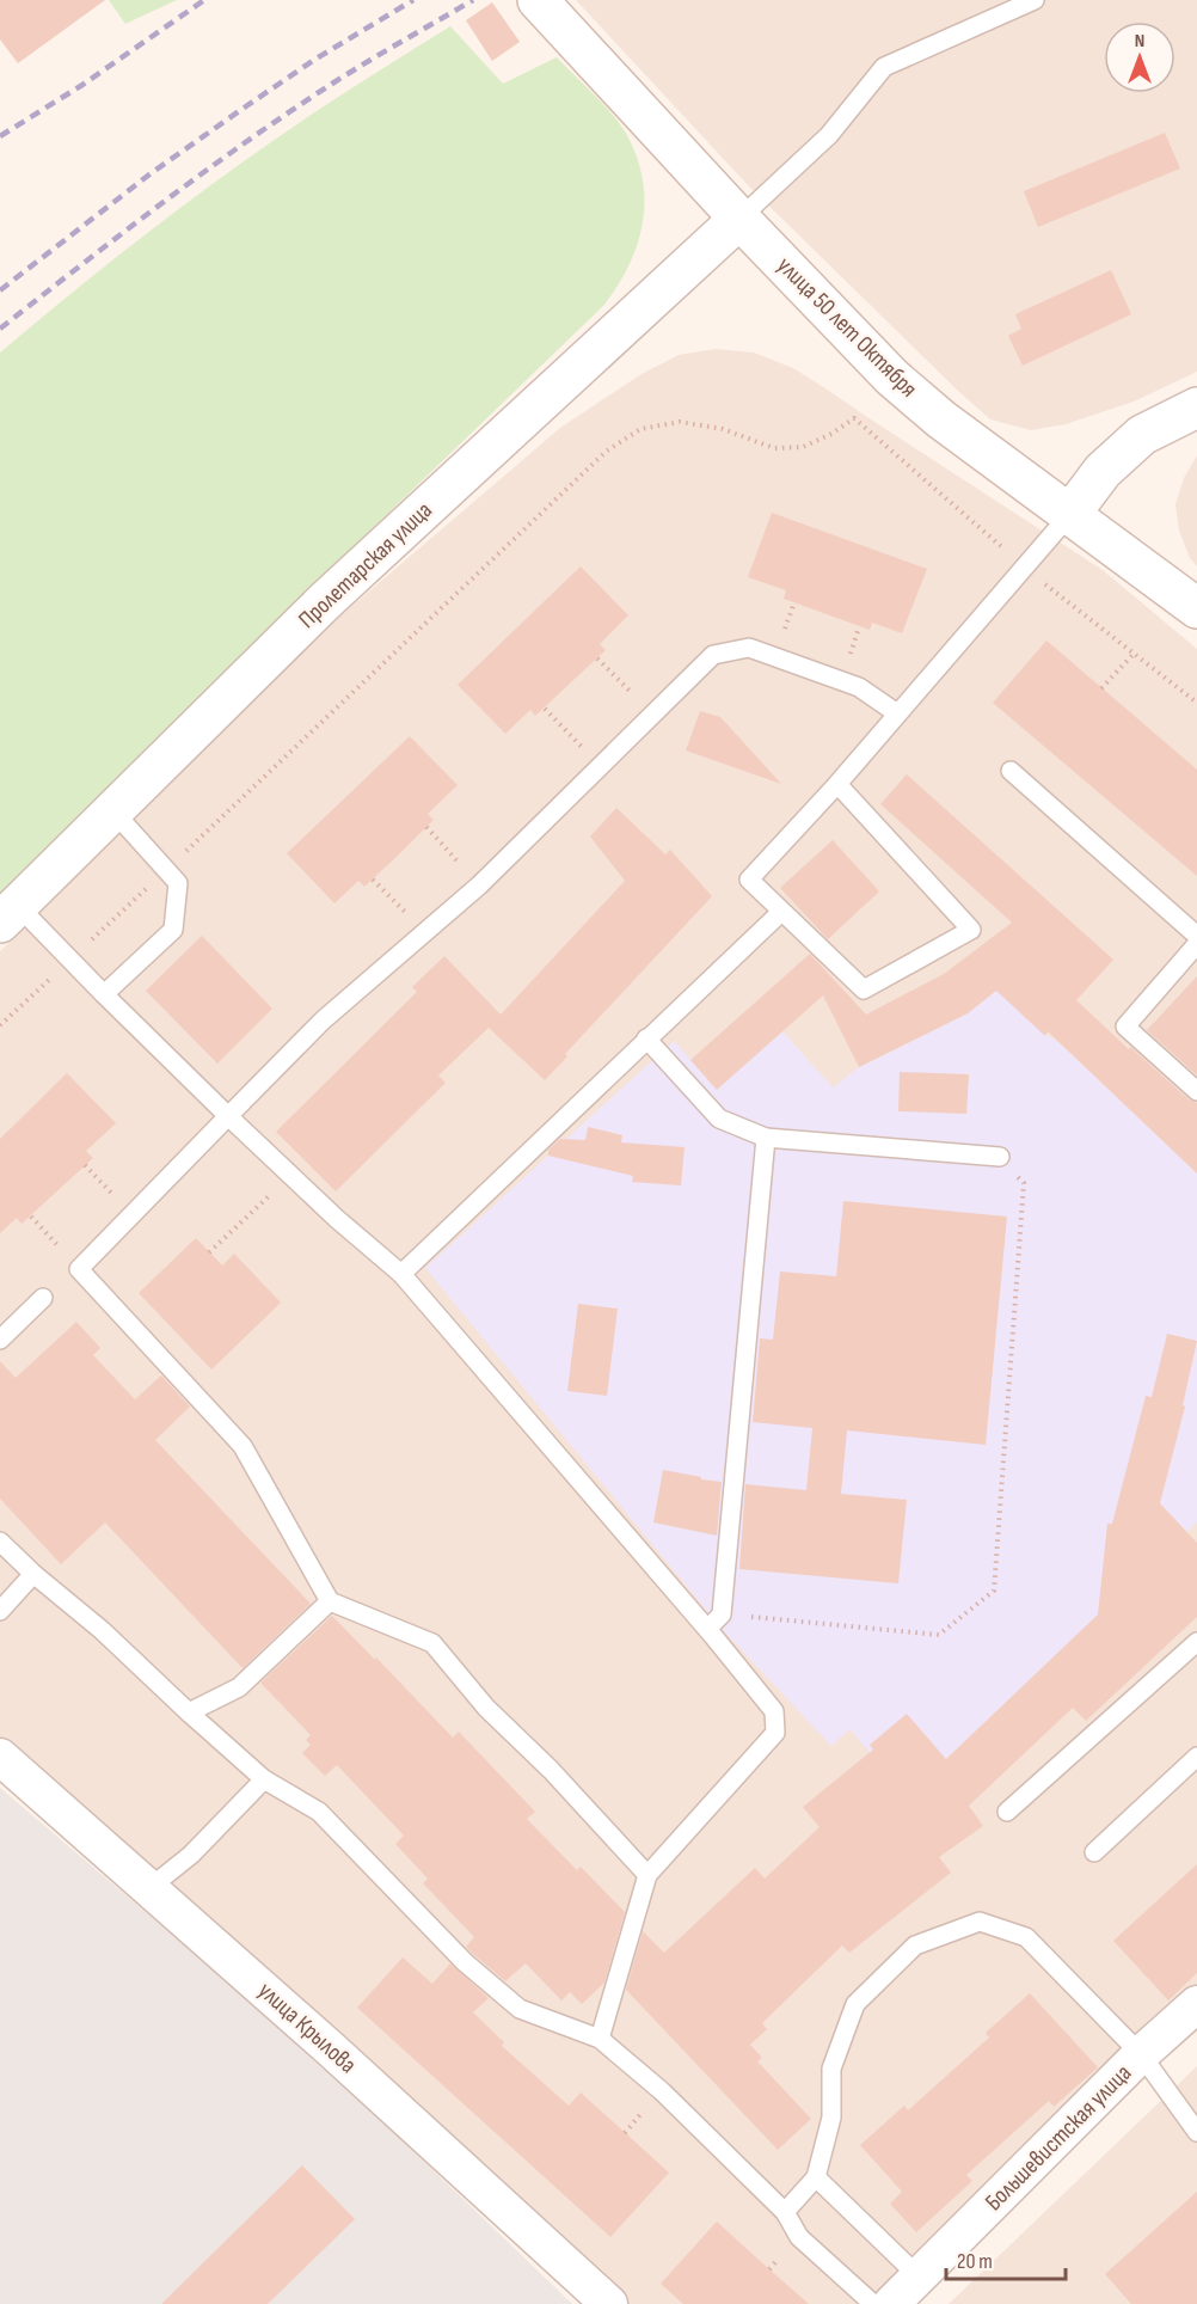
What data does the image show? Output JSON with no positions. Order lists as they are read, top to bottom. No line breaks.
{"streets":{"street":["улица 50 лет Октября","Пролетарская улица","улица Крылова","Большевистская улица"]},"crossings":[["улица 50 лет Октября","Пролетарская улица"]],"scale_bar":"20 m","north":"top"}
